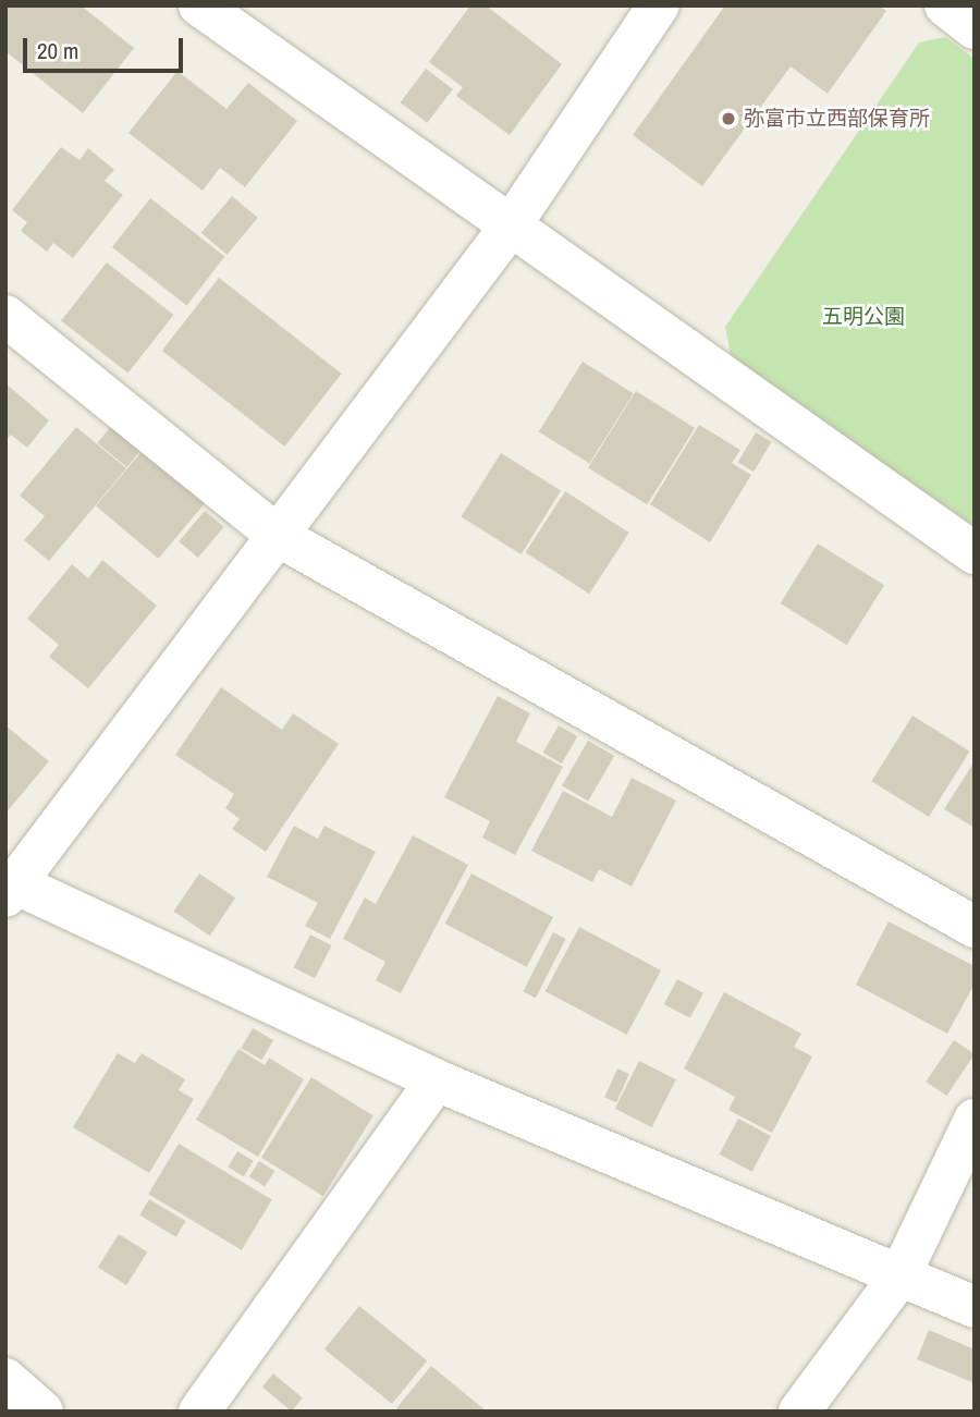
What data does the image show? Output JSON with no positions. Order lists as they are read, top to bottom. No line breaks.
{"parks":["五明公園"],"places":["弥富市立西部保育所"],"scale_bar":"20 m"}
